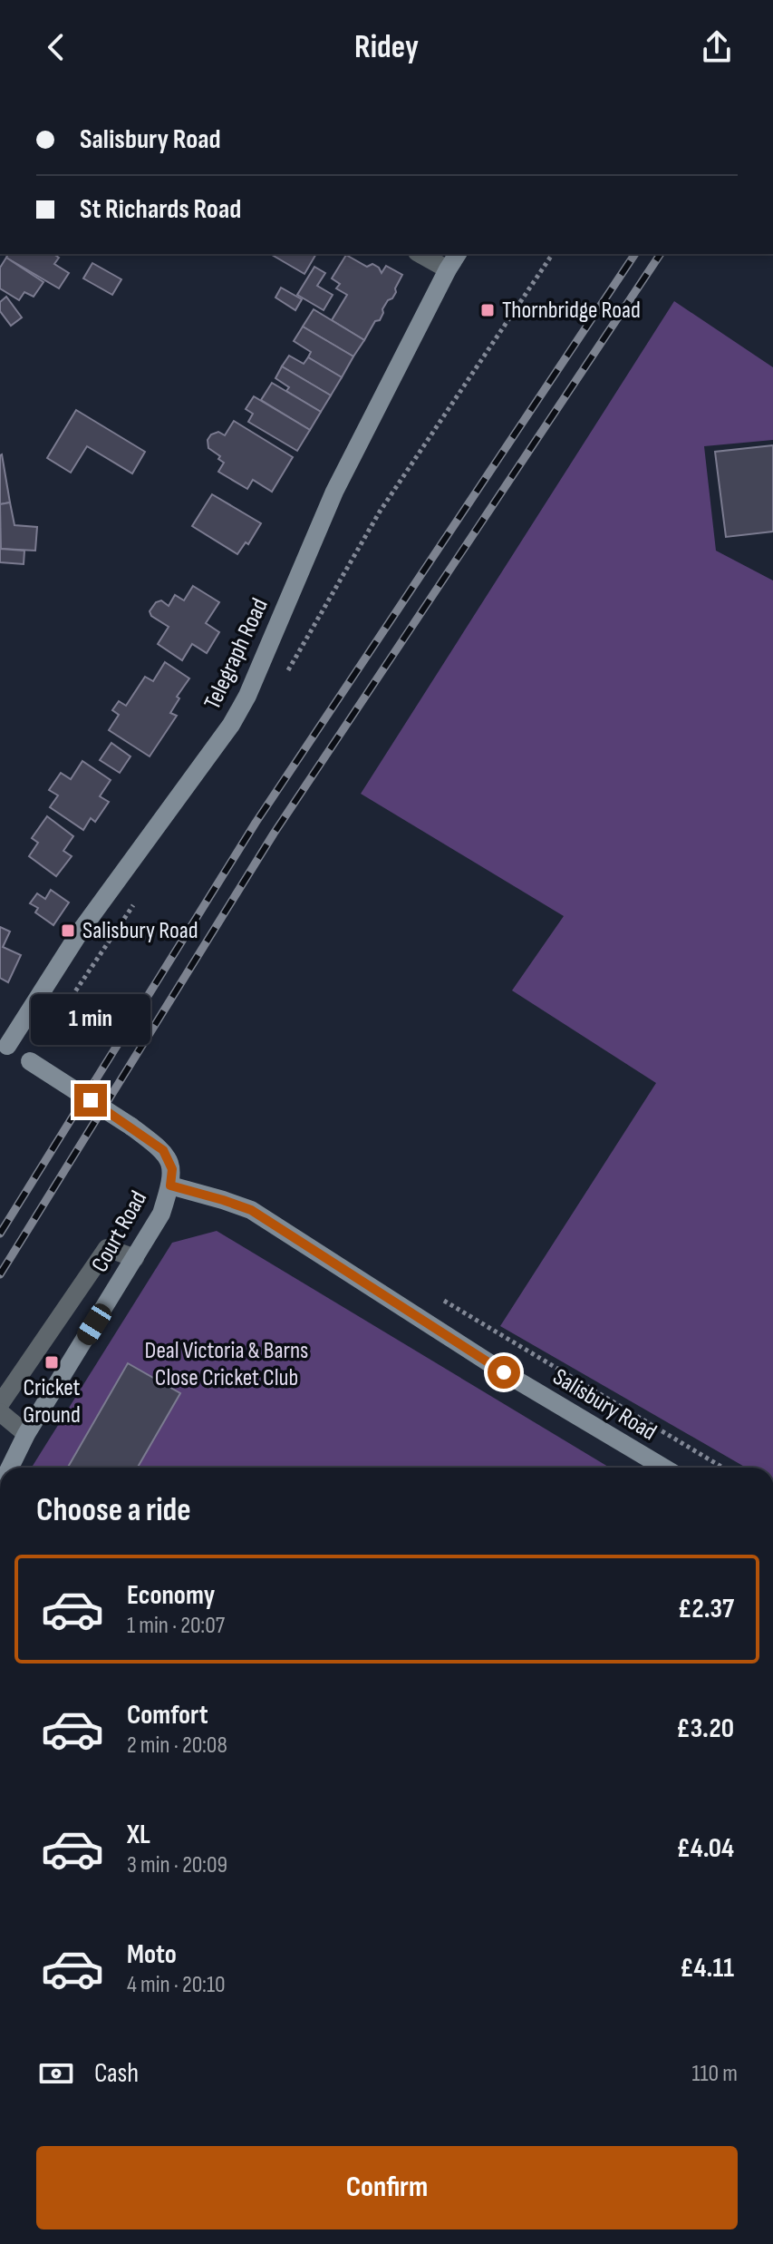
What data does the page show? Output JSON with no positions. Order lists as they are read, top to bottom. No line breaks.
{"streets":{"street":["Telegraph Road","Court Road","Salisbury Road"]},"crossings":[["Court Road","Salisbury Road"]],"parks":["Deal Victoria & Barns Close Cricket Club"],"places":{"transit":["Thornbridge Road","Salisbury Road","Cricket Ground"]},"page":{"header":"Ridey","banner":["Salisbury Road","St Richards Road"],"bubble":"1 min","heading":"Choose a ride","list":[{"name":"Economy","note":"1 min · 20:07","value":"£2.37"},{"name":"Comfort","note":"2 min · 20:08","value":"£3.20"},{"name":"XL","note":"3 min · 20:09","value":"£4.04"},{"name":"Moto","note":"4 min · 20:10","value":"£4.11"}],"pay":["Cash","110 m"],"buttons":"Confirm"}}
